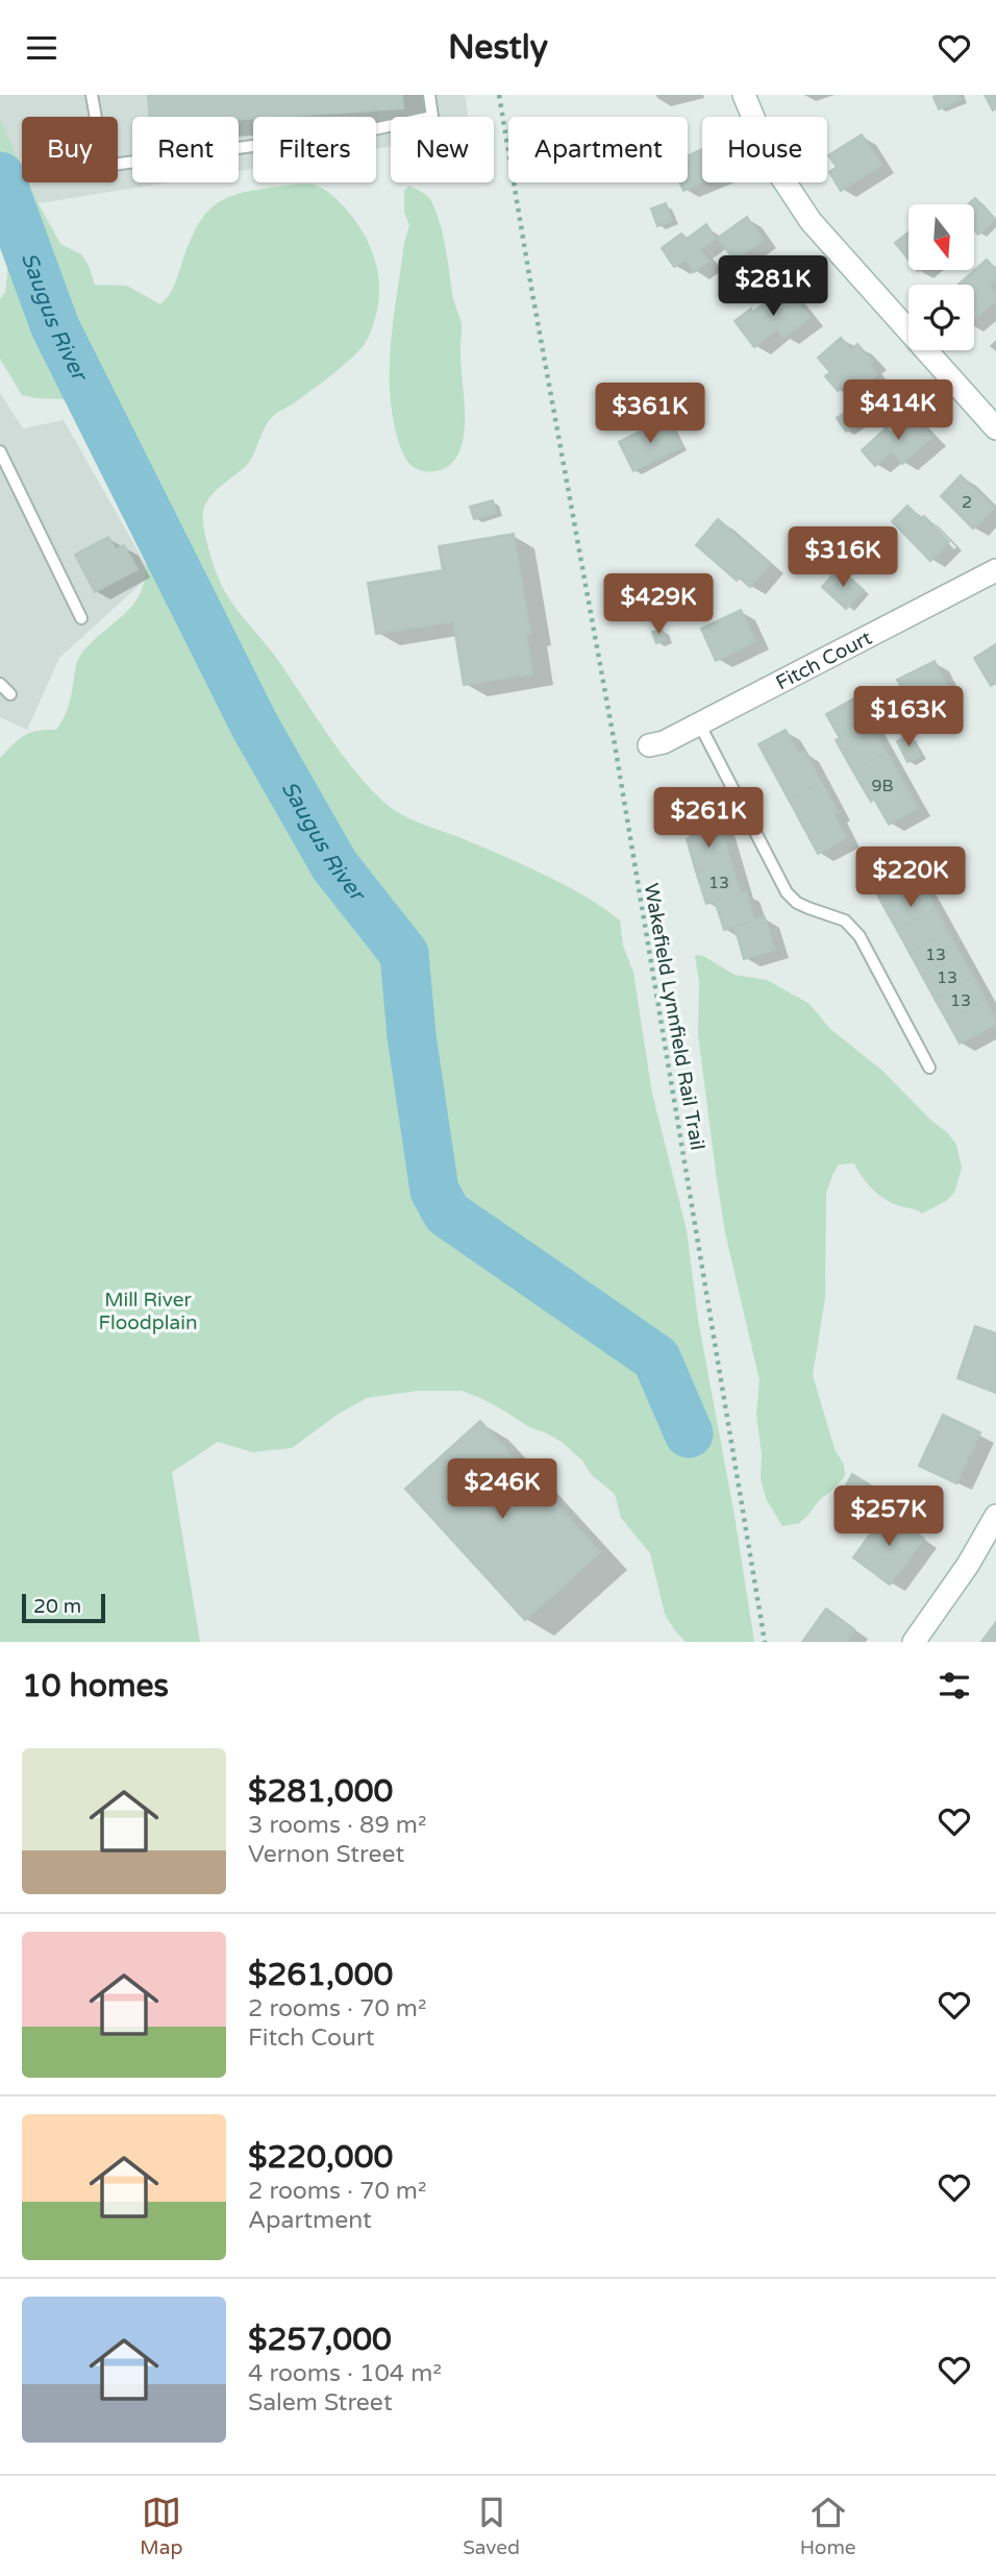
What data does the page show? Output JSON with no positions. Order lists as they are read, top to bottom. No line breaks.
{"streets":{"main road":["Fitch Court"],"path":["Wakefield Lynnfield Rail Trail"]},"water":["Saugus River"],"parks":["Mill River Floodplain"],"house_numbers":["2","9B","13","13","13","13"],"scale_bar":"20 m","north":"bottom","page":{"header":"Nestly","chip":["Buy","Rent","Filters","New","Apartment","House"],"price":["$281K","$414K","$361K","$316K","$429K","$163K","$261K","$220K","$246K","$257K"],"scale":"20 m","heading":"10 homes","list":[{"name":"$281,000","note":"3 rooms · 89 m² · Vernon Street"},{"name":"$261,000","note":"2 rooms · 70 m² · Fitch Court"},{"name":"$220,000","note":"2 rooms · 70 m² · Apartment"},{"name":"$257,000","note":"4 rooms · 104 m² · Salem Street"}],"tabs":["Map","Saved","Home"]}}
